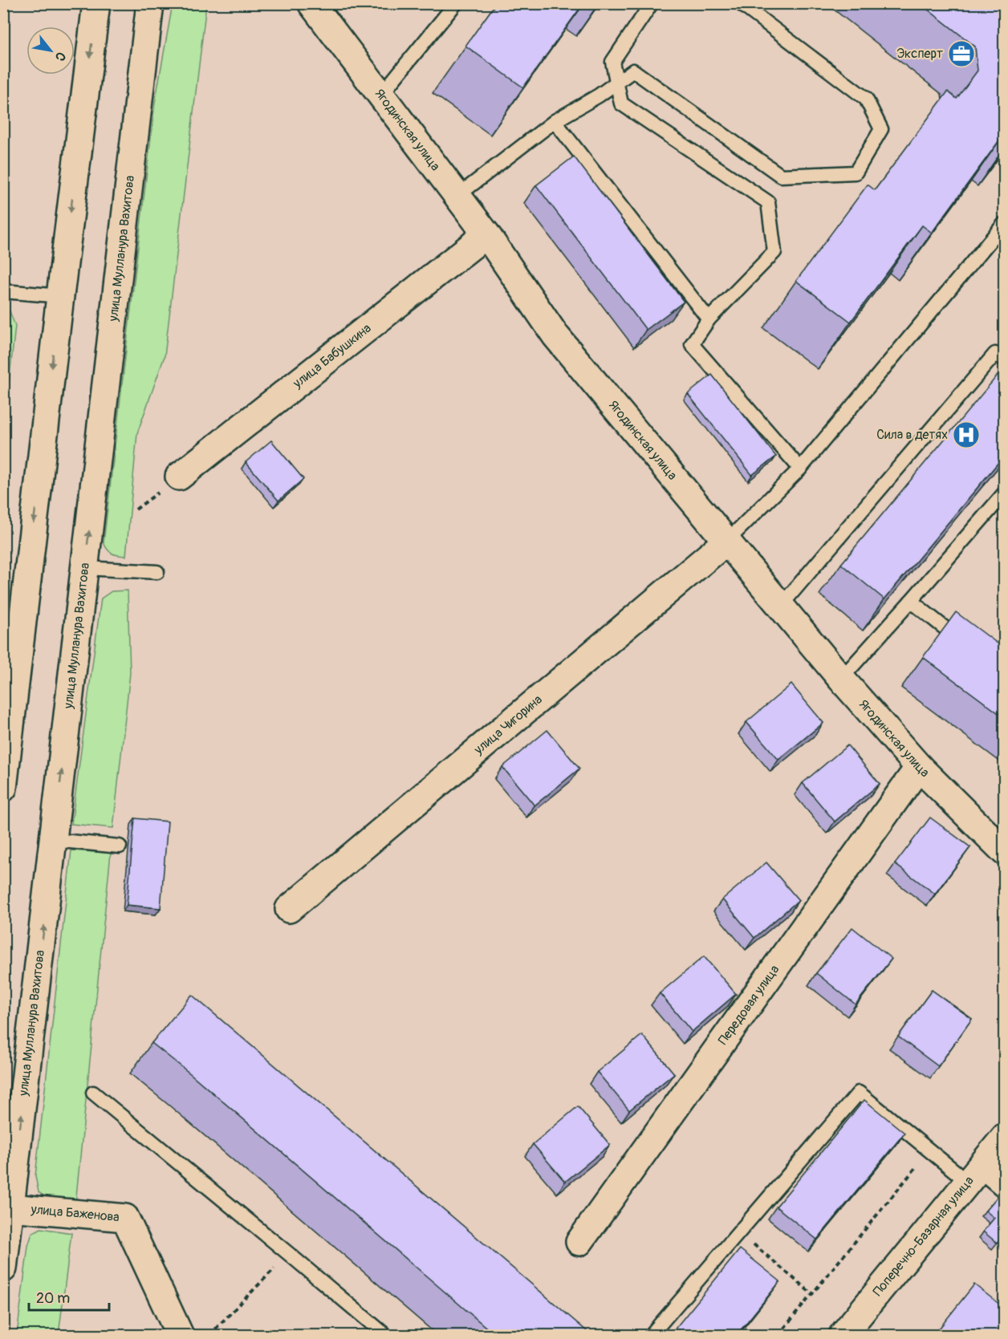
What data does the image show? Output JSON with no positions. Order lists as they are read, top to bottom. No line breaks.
{"streets":{"street":["Ягодинская улица","улица Мулланура Вахитова","улица Бабушкина","улица Чигорина","Передовая улица","улица Баженова","Поперечно-Базарная улица"]},"crossings":[["Ягодинская улица","улица Бабушкина"],["Ягодинская улица","улица Чигорина"],["Ягодинская улица","Передовая улица"],["улица Мулланура Вахитова","улица Баженова"]],"places":{"office":["Эксперт"],"hospital":["Сила в детях"]},"scale_bar":"20 m","north":"bottom right"}
